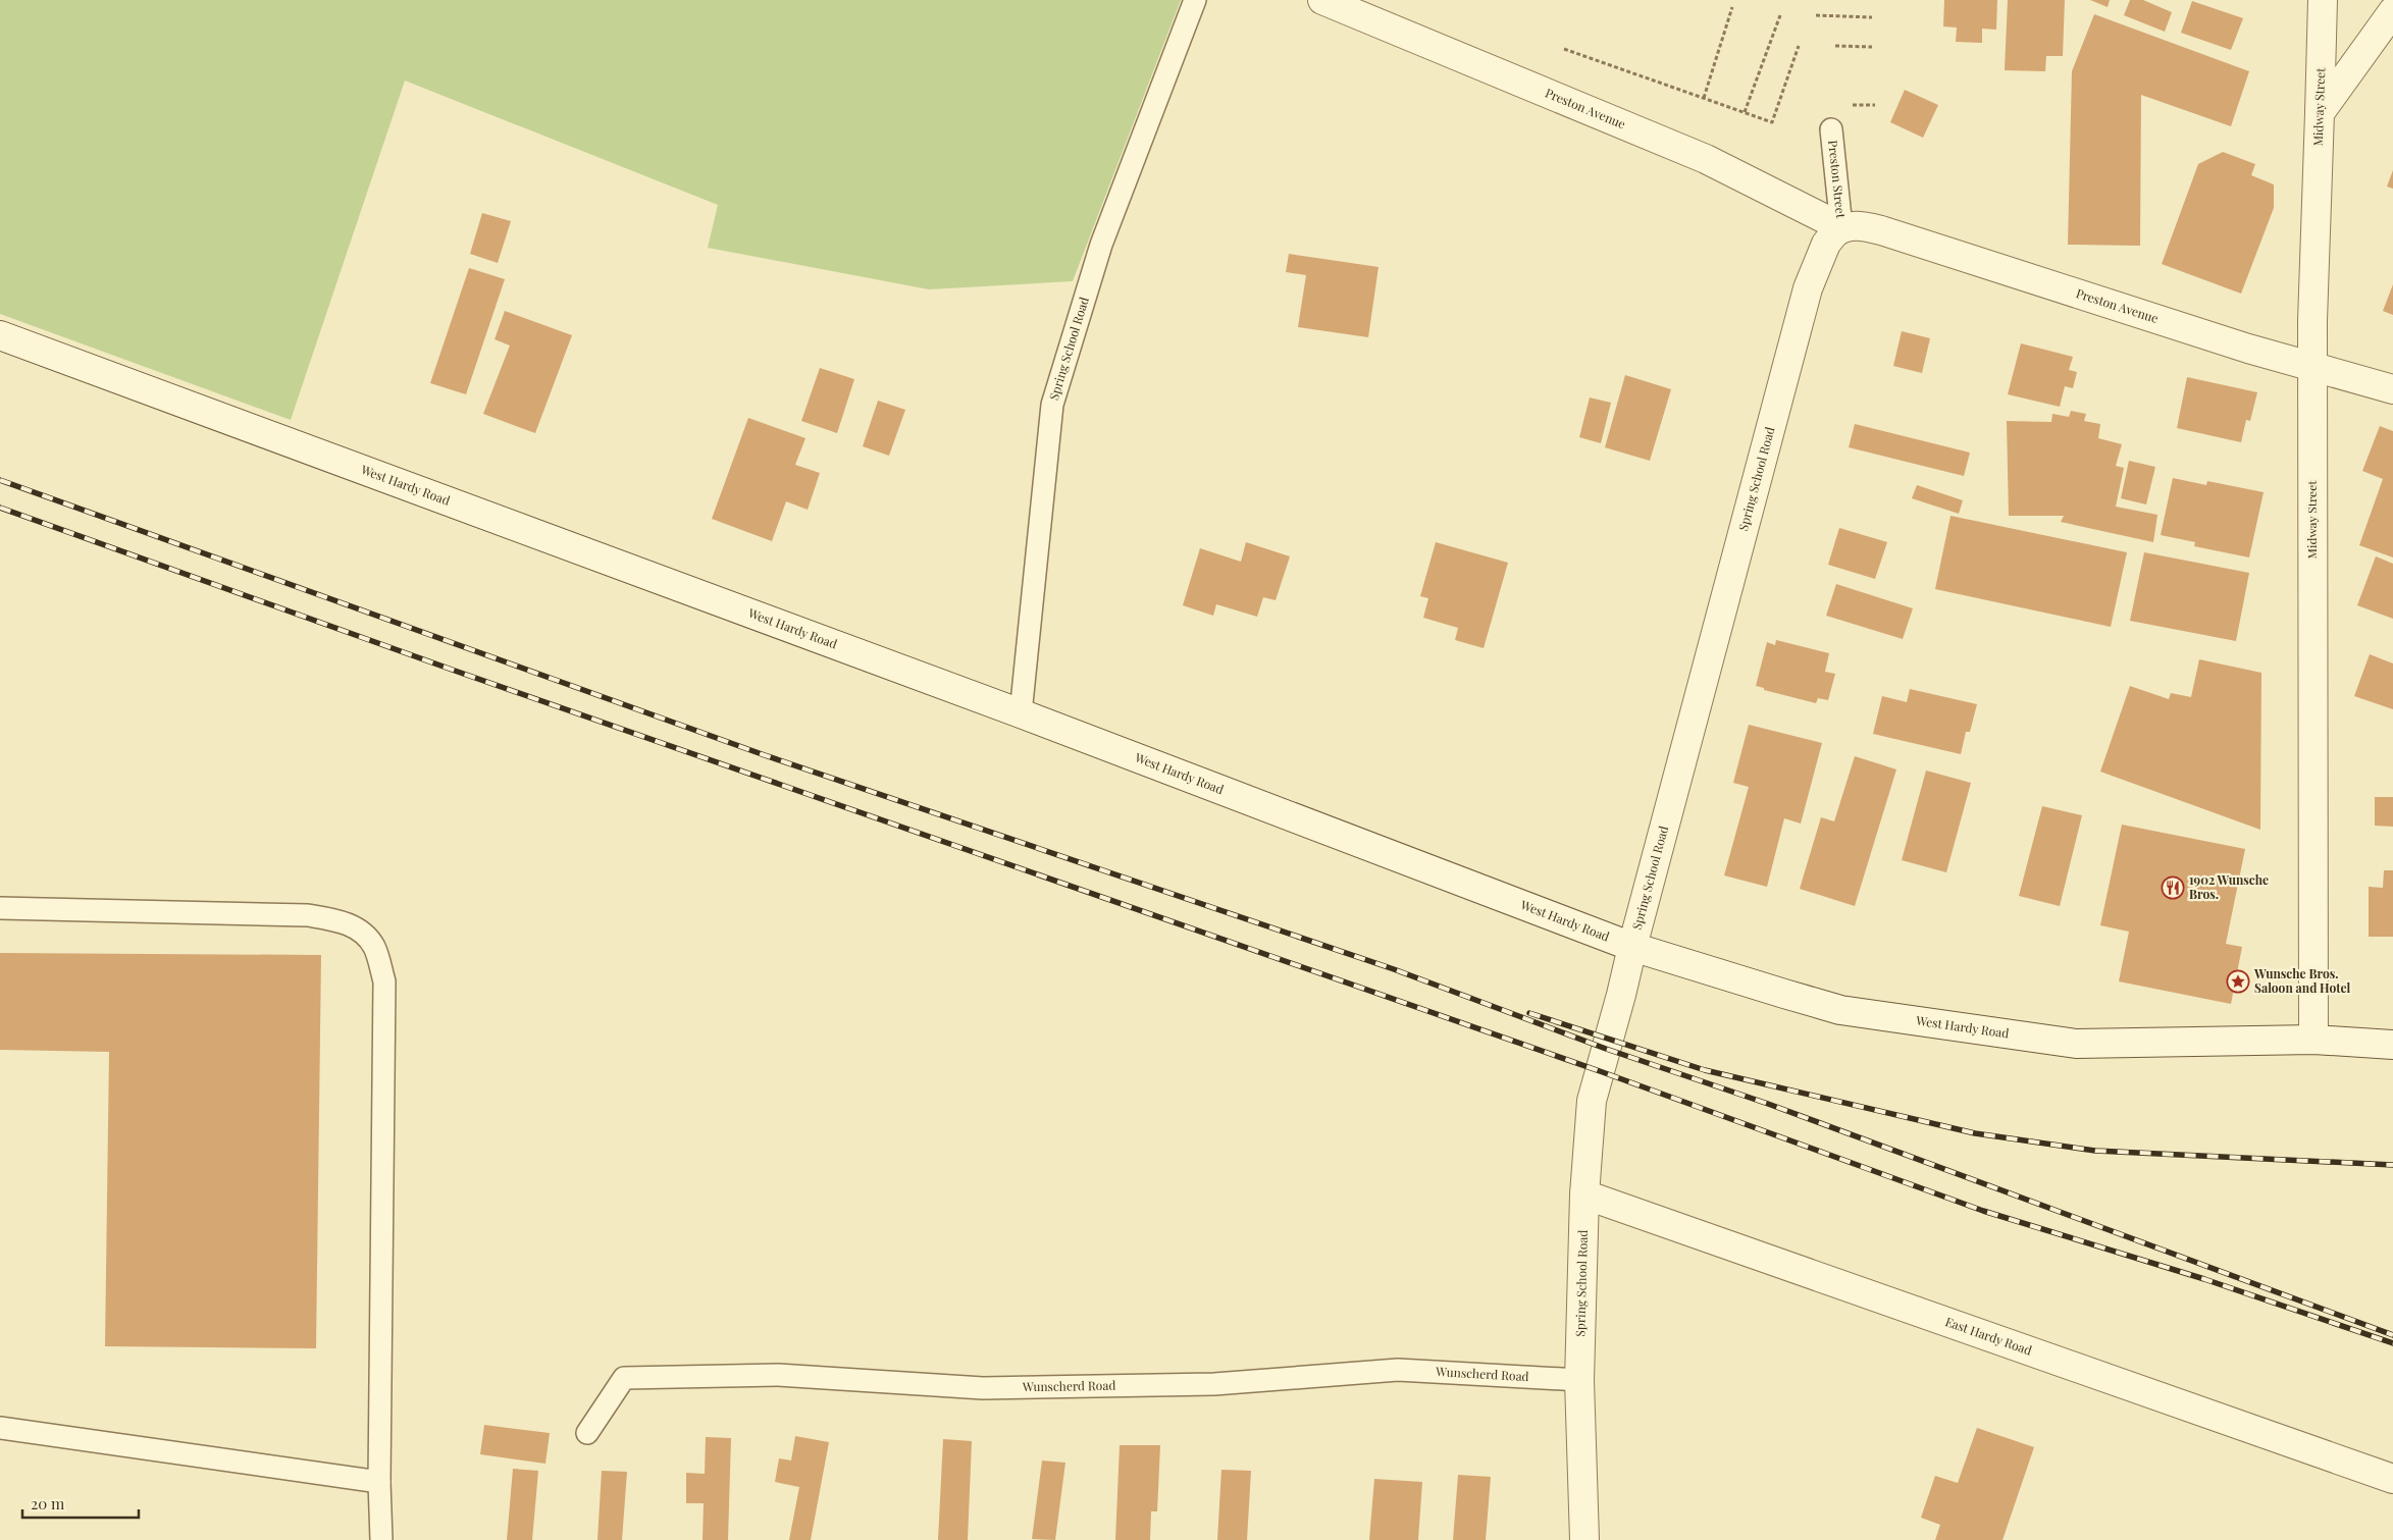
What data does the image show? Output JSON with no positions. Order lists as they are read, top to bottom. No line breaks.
{"streets":{"street":["Midway Street","Preston Avenue","Spring School Road","West Hardy Road","East Hardy Road"],"lane":["Preston Street","Wunscherd Road"]},"crossings":[["Midway Street","Preston Avenue"],["Midway Street","West Hardy Road"],["Preston Avenue","Preston Street"],["Preston Avenue","Spring School Road"],["Preston Street","Spring School Road"],["Spring School Road","West Hardy Road"],["Spring School Road","East Hardy Road"],["Spring School Road","Wunscherd Road"]],"places":{"restaurant":["1902 Wunsche Bros."],"place":["Wunsche Bros. Saloon and Hotel"]},"scale_bar":"20 m"}
